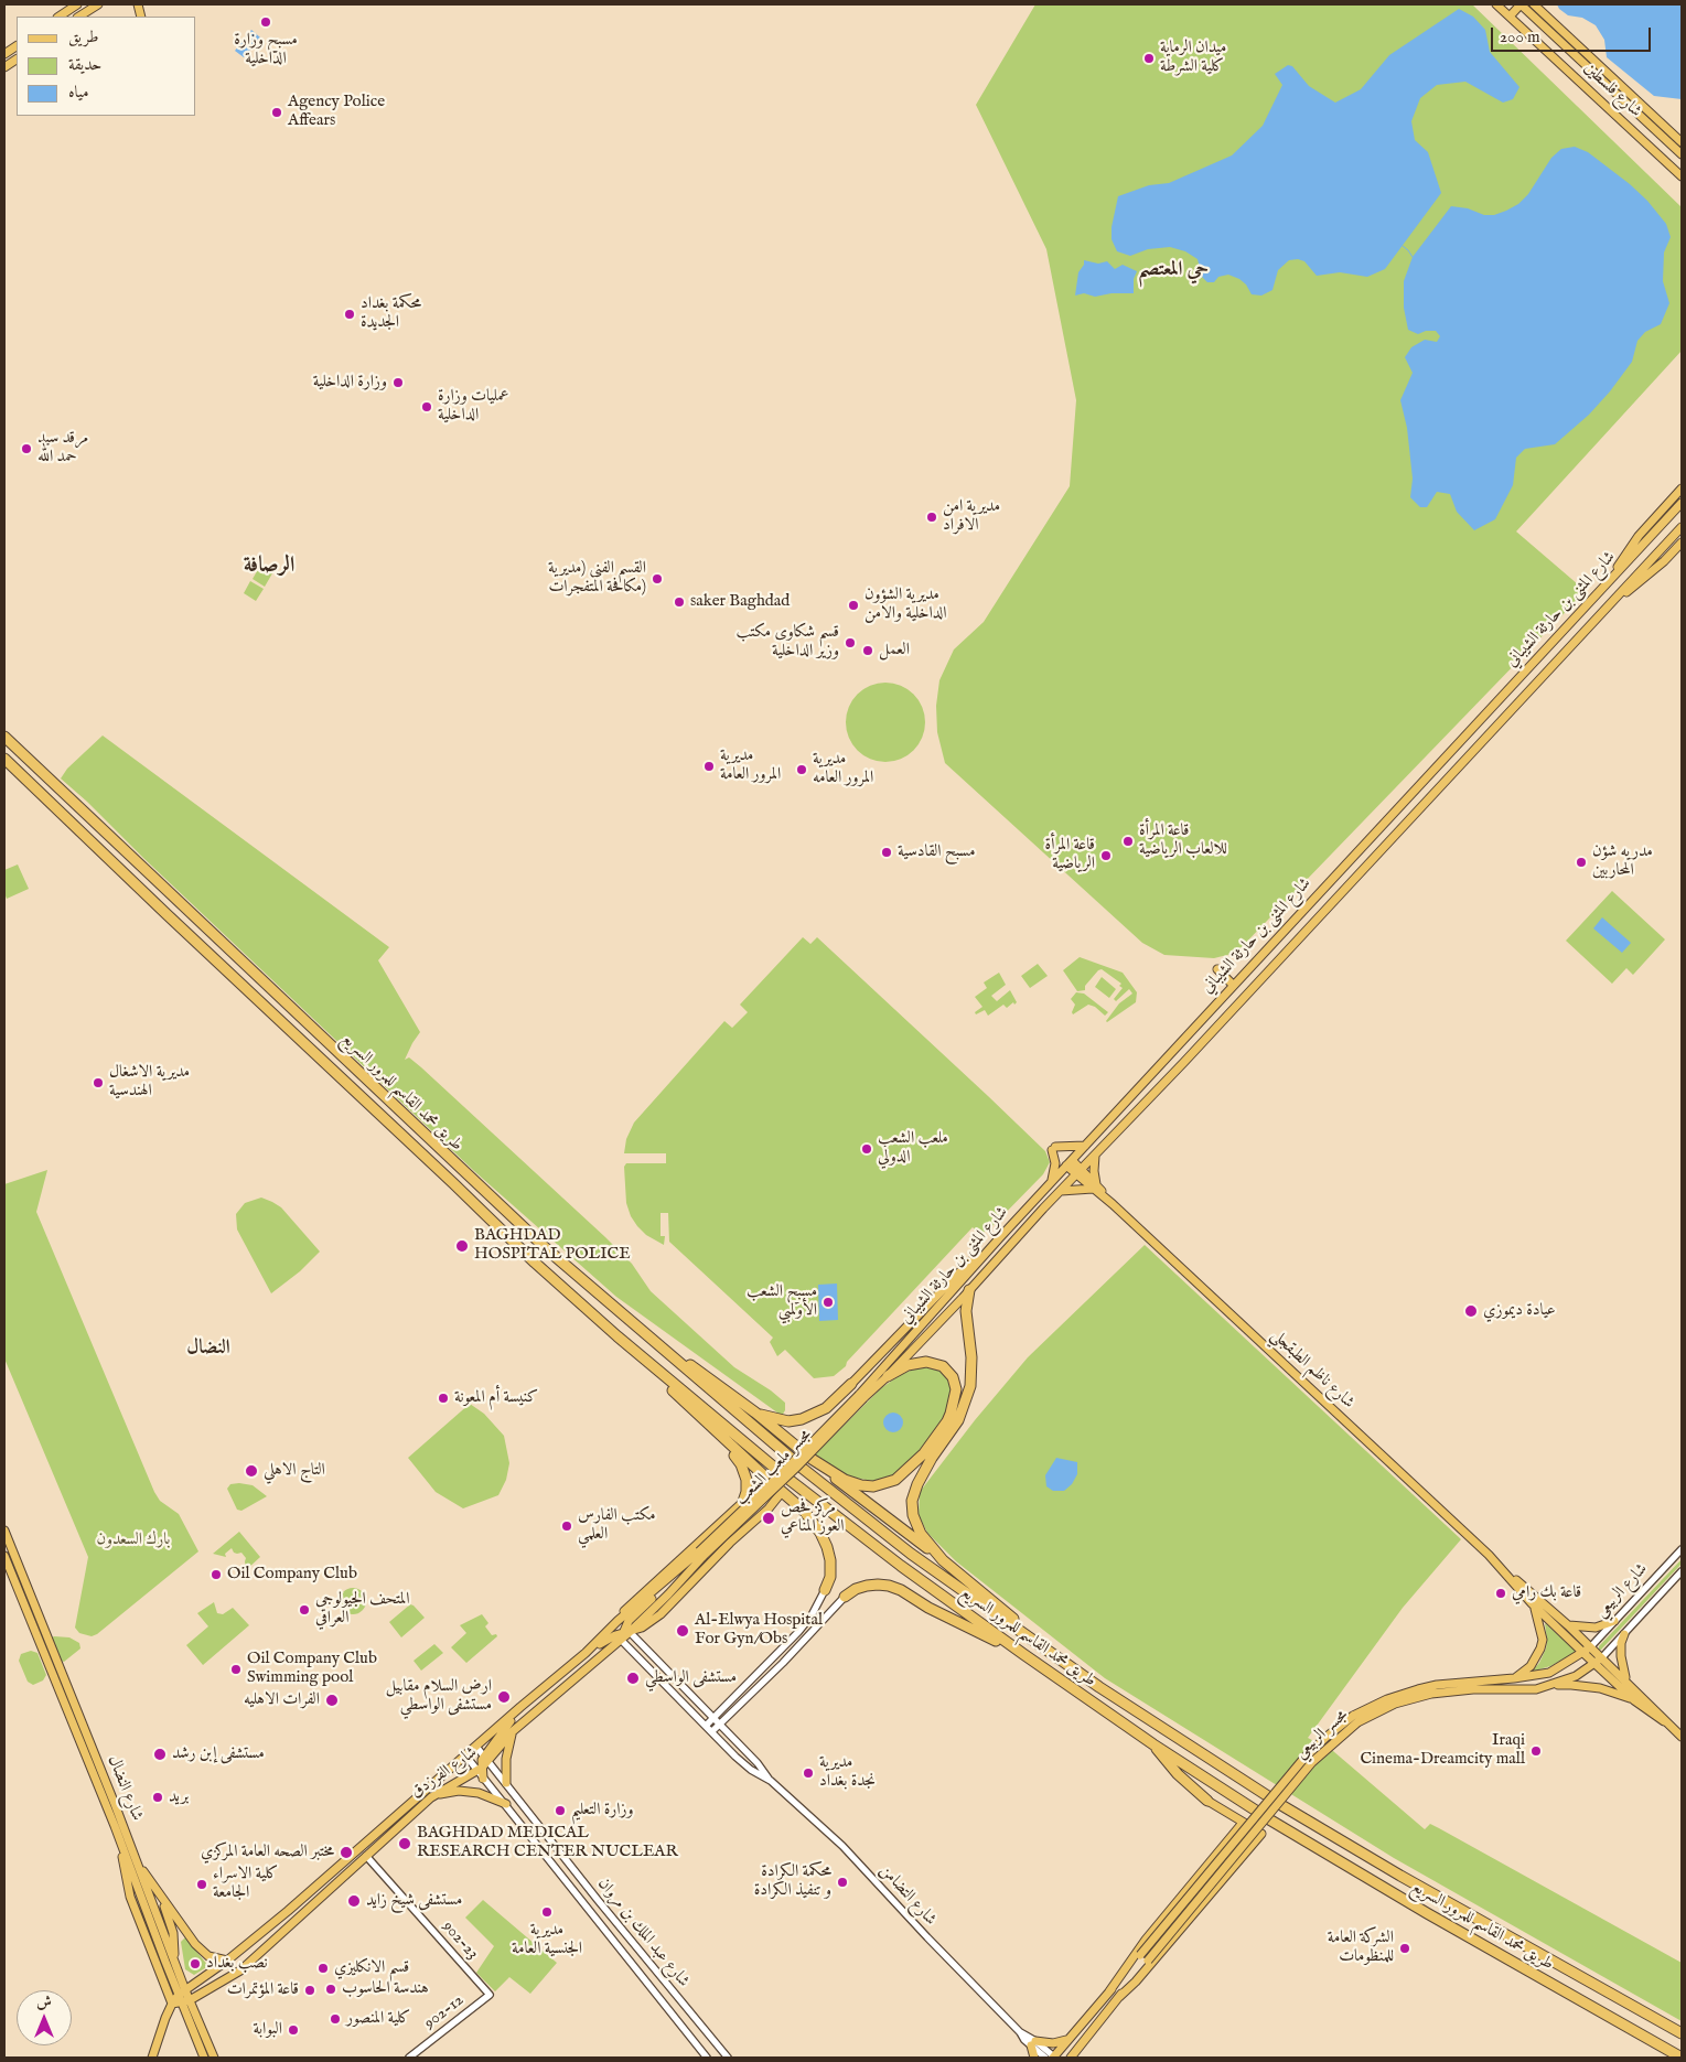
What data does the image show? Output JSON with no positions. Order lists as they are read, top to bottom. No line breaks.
{"streets":{"highway":["طريق محمد القاسم للمرور السريع"],"main road":["شارع فلسطين","شارع المثنى بن حارثة الشيباني","شارع ناظم الطبقجلي","مجسر ملعب الشعب","شارع الربيعي","مجسر الربيعي","شارع الفرزدق","شارع النضال"],"street":["شارع التضامن","شارع عبد الملك بن مروان","902-23","902-12"]},"crossings":[["شارع المثنى بن حارثة الشيباني","شارع ناظم الطبقجلي"],["شارع المثنى بن حارثة الشيباني","مجسر ملعب الشعب"],["شارع ناظم الطبقجلي","شارع الربيعي"],["شارع ناظم الطبقجلي","مجسر الربيعي"],["مجسر ملعب الشعب","شارع الفرزدق"],["شارع الربيعي","مجسر الربيعي"],["شارع الفرزدق","شارع النضال"],["شارع الفرزدق","شارع التضامن"],["شارع الفرزدق","شارع عبد الملك بن مروان"],["شارع الفرزدق","902-23"],["902-23","902-12"]],"districts":["حي المعتصم","الرصافة","النضال"],"parks":["بارك السعدون"],"places":["مسبح وزارة الداخلية","ميدان الرماية كلية الشرطة","Agency Police Affears","محكمة بغداد الجديدة","وزارة الداخلية","عمليات وزارة الداخلية","مرقد سيد حمد الله","مديرية امن الافراد","القسم الفني (مديرية مكافحة المتفجرات)","saker Baghdad","مديرية الشؤون الداخلية والامن","قسم شكاوى مكتب وزير الداخلية","العمل","مديرية المرور العامة","مديرية المرور العامه","قاعة المرأة للالعاب الرياضية","مسبح القادسية","قاعة المرأة الرياضية","مدريه شؤن المحاربين","مديرية الاشغال الهندسية","ملعب الشعب الدولي","BAGHDAD HOSPITAL POLICE","مسبح الشعب الأولمبي","عيادة ديموزي","كنيسة أم المعونة","التاج الاهلي","مركز فحص العوز المناعي","مكتب الفارس العلمي","Oil Company Club","قاعة بك رامي","المتحف الجيولوجي العراقي","Al-Elwya Hospital For Gyn/Obs","Oil Company Club Swimming pool","مستشفى الواسطي","ارض السلام مقابيل مستشفى الواسطي","الفرات الاهليه","Iraqi Cinema-Dreamcity mall","مستشفى إبن رشد","مديرية نجدة بغداد","بريد","وزارة التعليم","BAGHDAD MEDICAL RESEARCH CENTER NUCLEAR","مختبر الصحه العامة المركزي","محكمة الكرادة و تنفيذ الكرادة","كلية الاسراء الجامعة","مستشفى شيخ زايد","مديرية الجنسية العامة","الشركة العامة للمنظومات","نصب بغداد","قسم الانكليزي","هندسة الحاسوب","قاعة المؤتمرات","كلية المنصور","البوابة"],"legend":["طريق","حديقة","مياه"],"scale_bar":"200 m","north":"top"}
